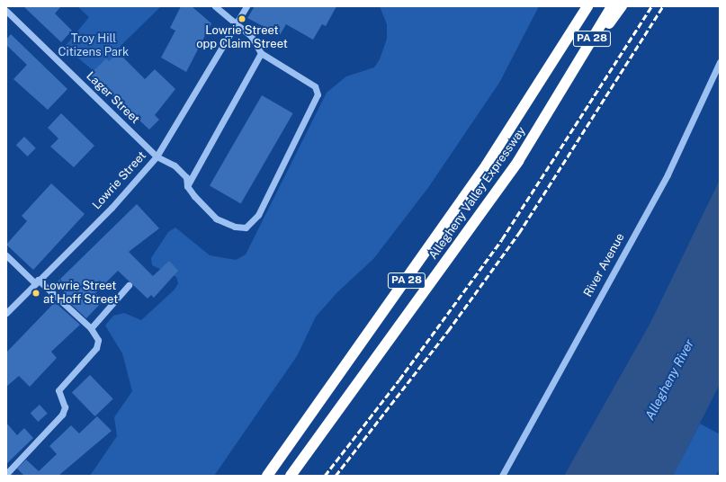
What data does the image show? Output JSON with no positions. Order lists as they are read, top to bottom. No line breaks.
{"streets":{"highway":["PA 28","Allegheny Valley Expressway"],"street":["Lager Street","Lowrie Street","River Avenue"]},"crossings":[["Lager Street","Lowrie Street"]],"water":["Allegheny River"],"parks":["Troy Hill Citizens Park"],"places":["Lowrie Street opp Claim Street","Lowrie Street at Hoff Street"]}
